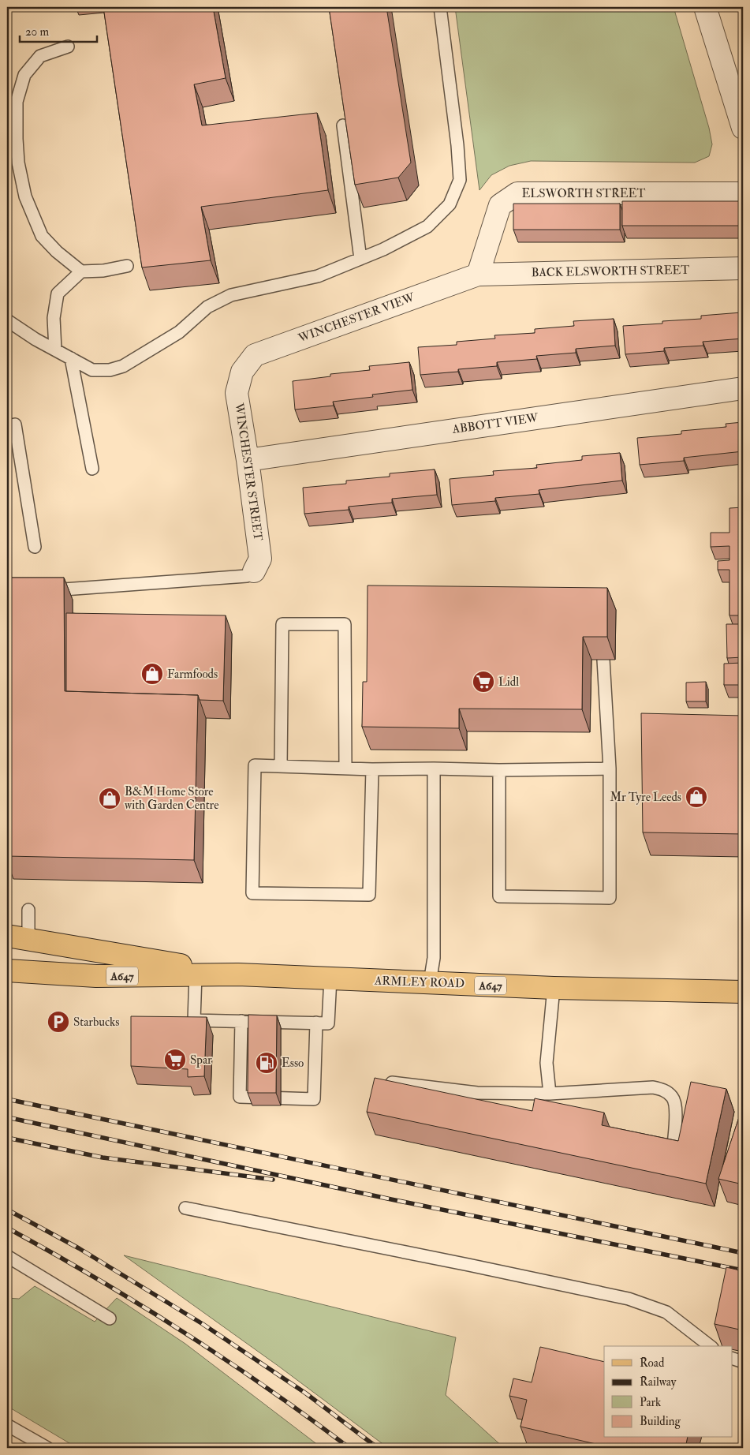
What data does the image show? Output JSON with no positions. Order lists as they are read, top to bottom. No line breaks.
{"streets":{"main road":["A647","ARMLEY ROAD"],"street":["ELSWORTH STREET","BACK ELSWORTH STREET","WINCHESTER VIEW","ABBOTT VIEW","WINCHESTER STREET"]},"crossings":[["ELSWORTH STREET","BACK ELSWORTH STREET"],["ELSWORTH STREET","WINCHESTER VIEW"],["BACK ELSWORTH STREET","WINCHESTER VIEW"],["WINCHESTER VIEW","WINCHESTER STREET"],["ABBOTT VIEW","WINCHESTER STREET"],["A647","ARMLEY ROAD"]],"places":{"shop":["Farmfoods","Mr Tyre Leeds","B&M Home Store with Garden Centre"],"supermarket":["Lidl","Spar"],"parking":["Starbucks"],"fuel station":["Esso"]},"legend":["Road","Railway","Park","Building"],"scale_bar":"20 m"}
